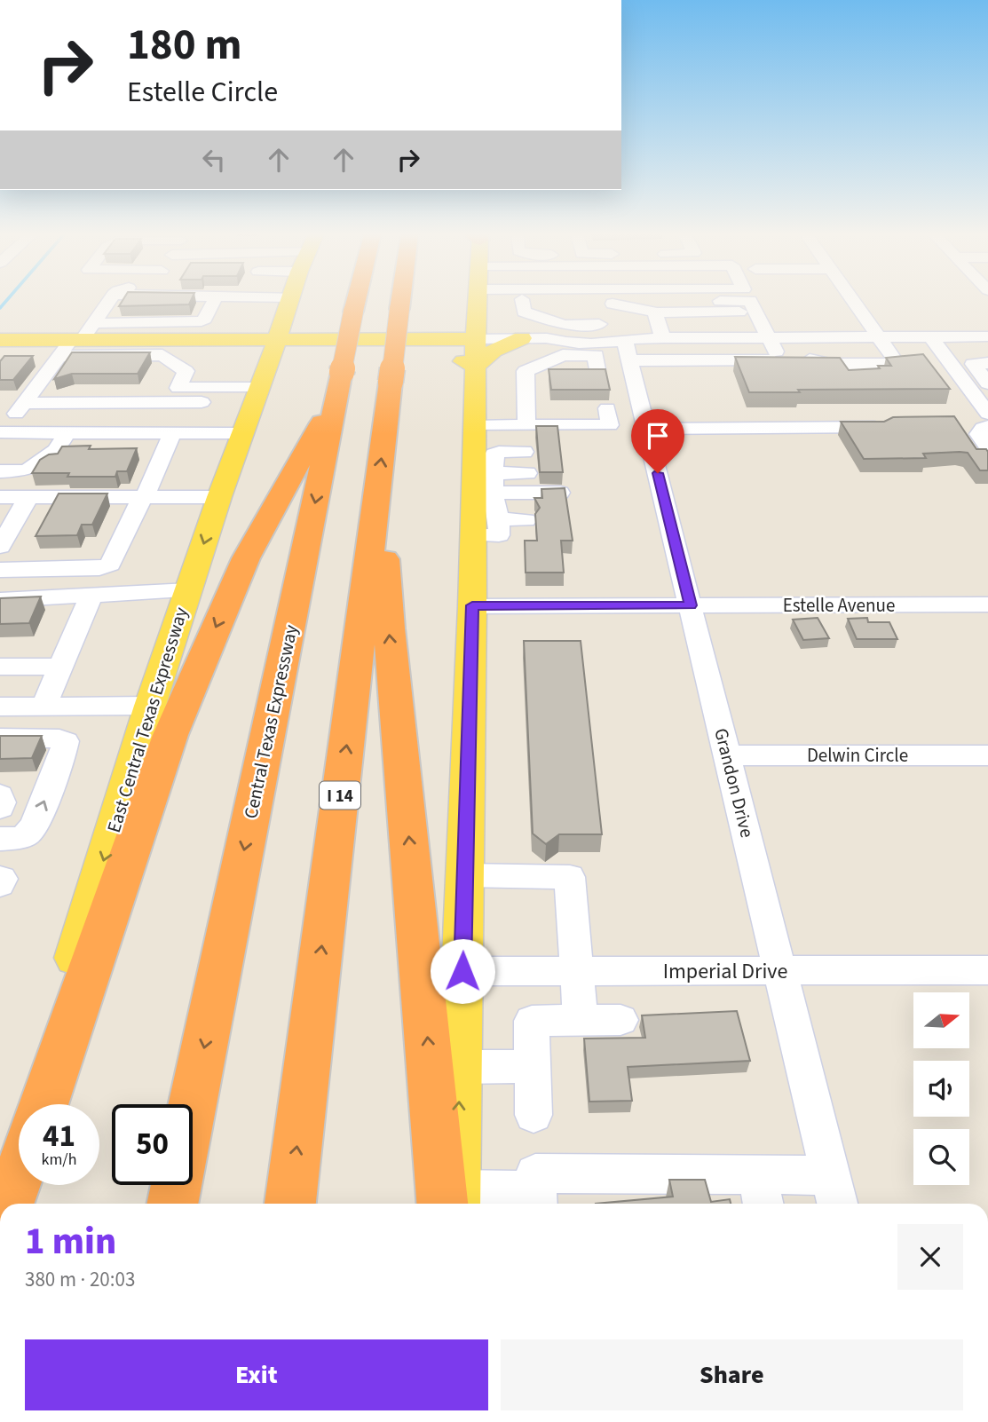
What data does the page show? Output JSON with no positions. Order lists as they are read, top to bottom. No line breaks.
{"streets":{"highway":["Central Texas Expressway","I 14"],"main road":["East Central Texas Expressway"],"street":["Estelle Avenue","Delwin Circle","Grandon Drive","Imperial Drive"]},"crossings":[["Estelle Avenue","Grandon Drive"],["Delwin Circle","Grandon Drive"],["Grandon Drive","Imperial Drive"]],"one_way":["East Central Texas Expressway"],"north":"right","page":{"turn":["180 m","Estelle Circle"],"speed":"41 km/h","limit":"50","heading":["1 min","380 m · 20:03"],"buttons":["Exit","Share"]}}
